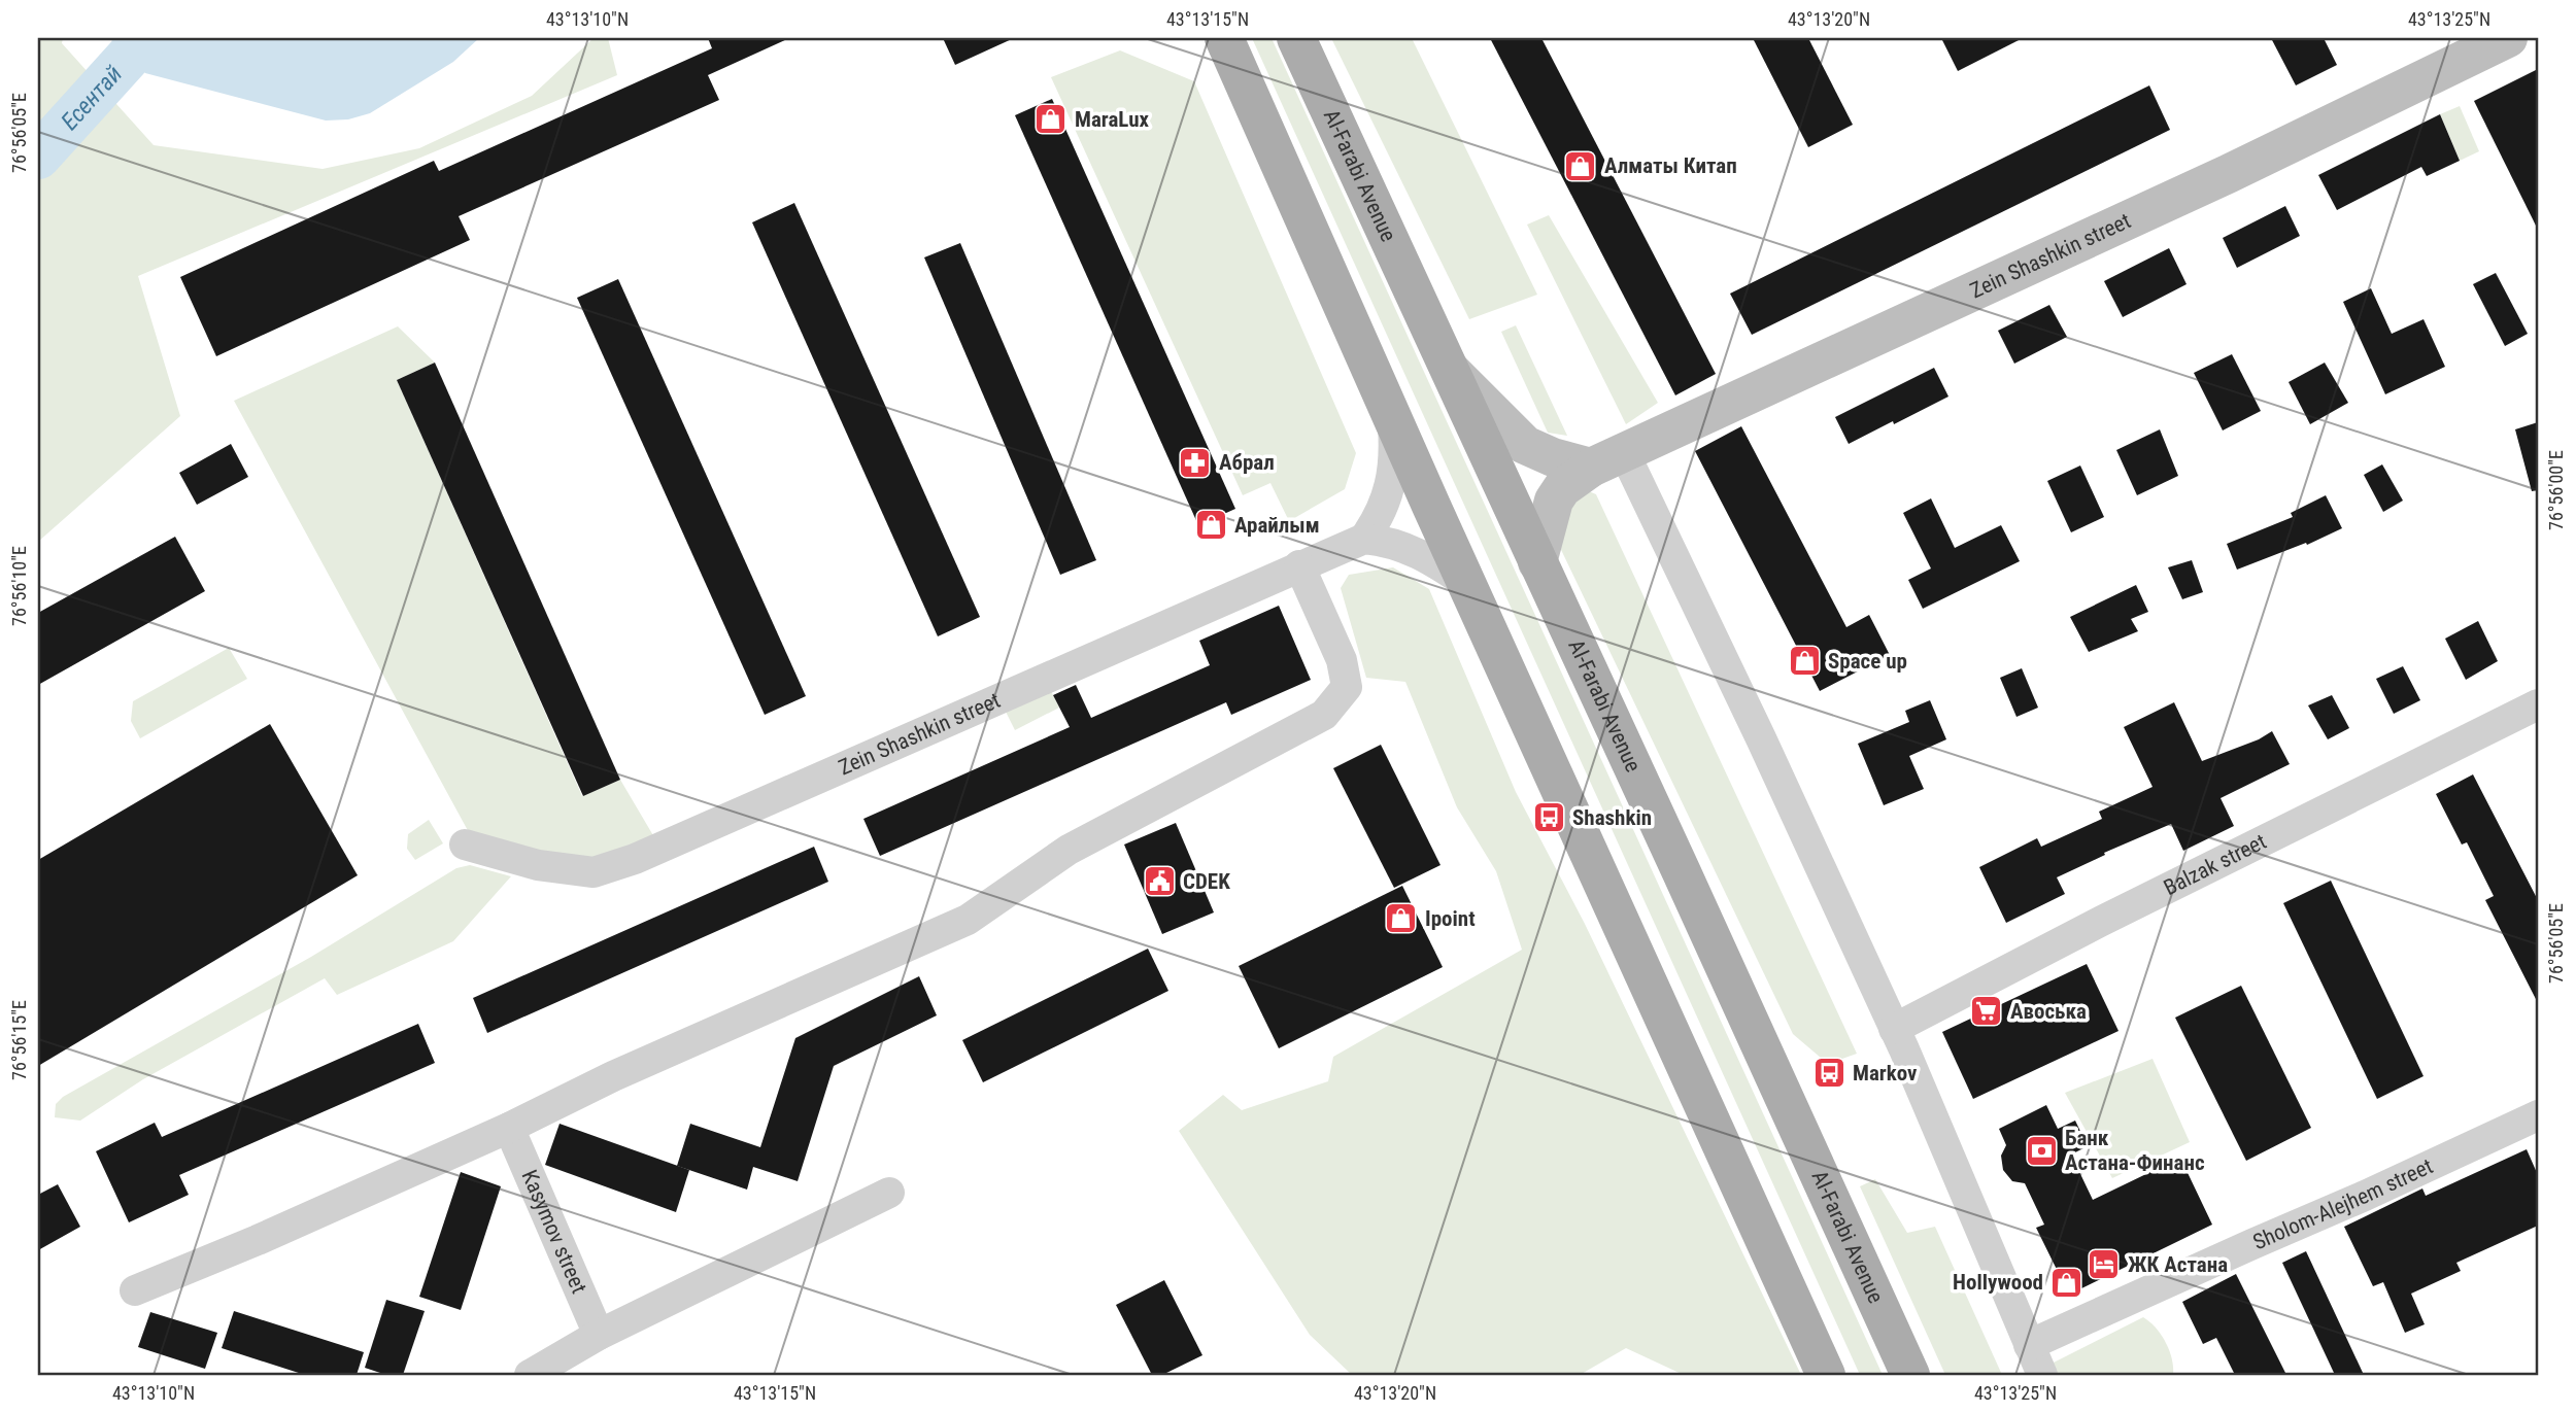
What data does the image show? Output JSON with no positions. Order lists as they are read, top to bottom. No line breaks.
{"streets":{"main road":["Al-Farabi Avenue"],"street":["Zein Shashkin street","Balzak street","Sholom-Alejhem street","Kasymov street"]},"crossings":[["Al-Farabi Avenue","Zein Shashkin street"]],"water":["Есентай"],"places":{"shop":["MaraLux","Алматы Китап","Арайлым","Space up","Ipoint","Hollywood"],"pharmacy":["Абрал"],"bus stop":["Shashkin","Markov"],"public building":["CDEK"],"supermarket":["Авоська"],"bank":["Банк Астана-Финанс"],"hotel":["ЖК Астана"]},"coordinates":["43°13'10\"N","43°13'15\"N","43°13'20\"N","43°13'25\"N","76°56'05\"E","76°56'00\"E","76°56'10\"E","76°56'15\"E"]}
